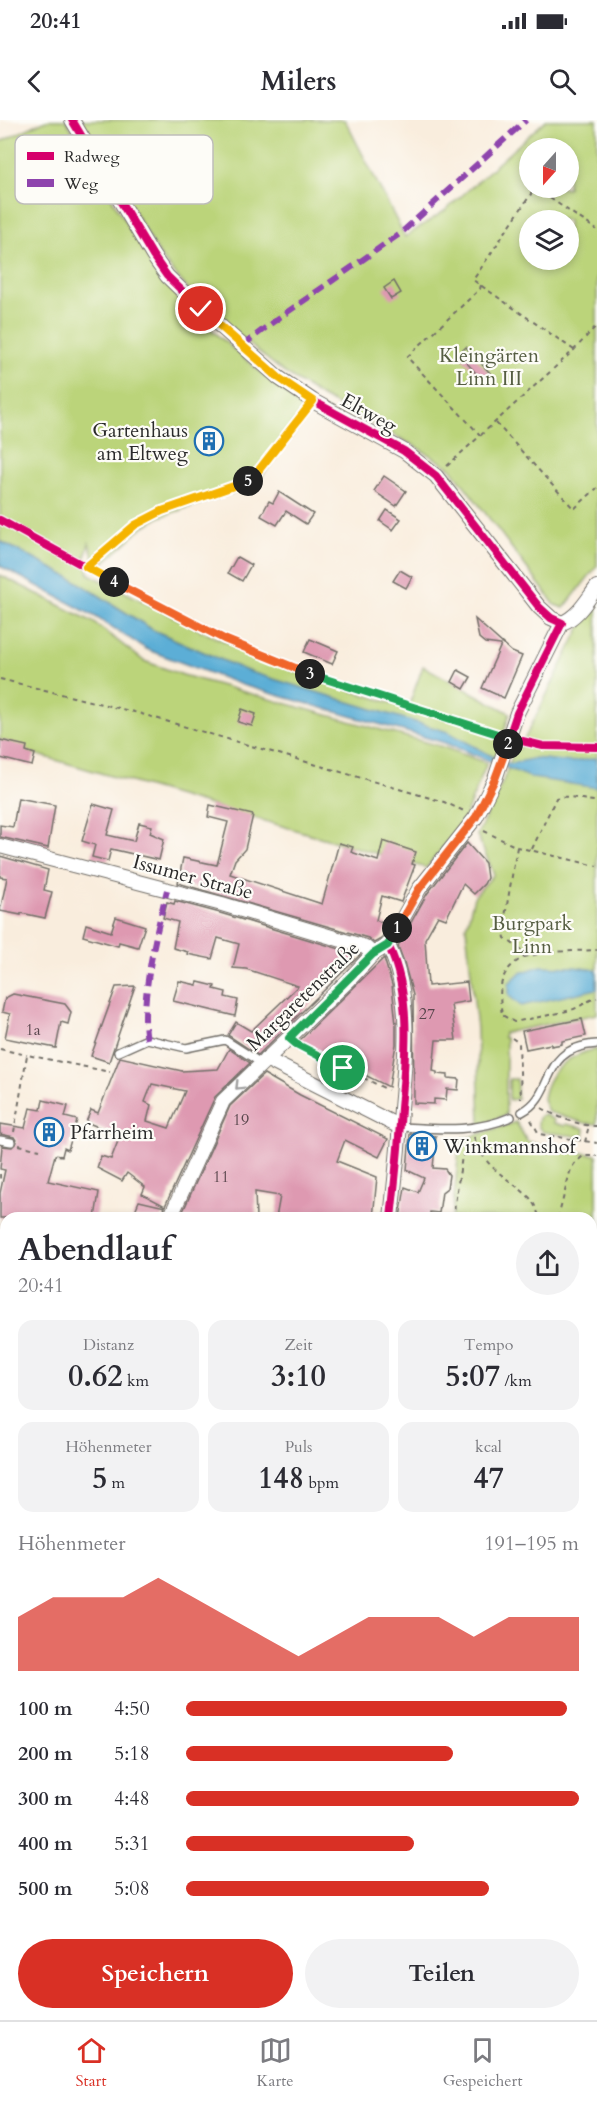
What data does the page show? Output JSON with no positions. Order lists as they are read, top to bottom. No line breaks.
{"streets":{"street":["Eltweg","Issumer Straße","Margaretenstraße"]},"crossings":[["Eltweg","Margaretenstraße"],["Issumer Straße","Margaretenstraße"]],"parks":["Kleingärten Linn III","Burgpark Linn"],"places":{"building":["Gartenhaus am Eltweg","Pfarrheim","Winkmannshof"]},"house_numbers":["27","1a","19","11"],"legend":["Radweg","Weg"],"north":"bottom","page":{"status":"20:41","header":"Milers","pins":["5","4","3","2","1"],"heading":["Abendlauf","20:41"],"stats":[["Distanz","0.62 km"],["Zeit","3:10"],["Tempo","5:07 /km"],["Höhenmeter","5 m"],["Puls","148 bpm"],["kcal","47"]],"chart":["Höhenmeter","191–195 m"],"list":[{"name":"100 m","note":"4:50"},{"name":"200 m","note":"5:18"},{"name":"300 m","note":"4:48"},{"name":"400 m","note":"5:31"},{"name":"500 m","note":"5:08"}],"buttons":["Speichern","Teilen"],"tabs":["Start","Karte","Gespeichert"]}}
